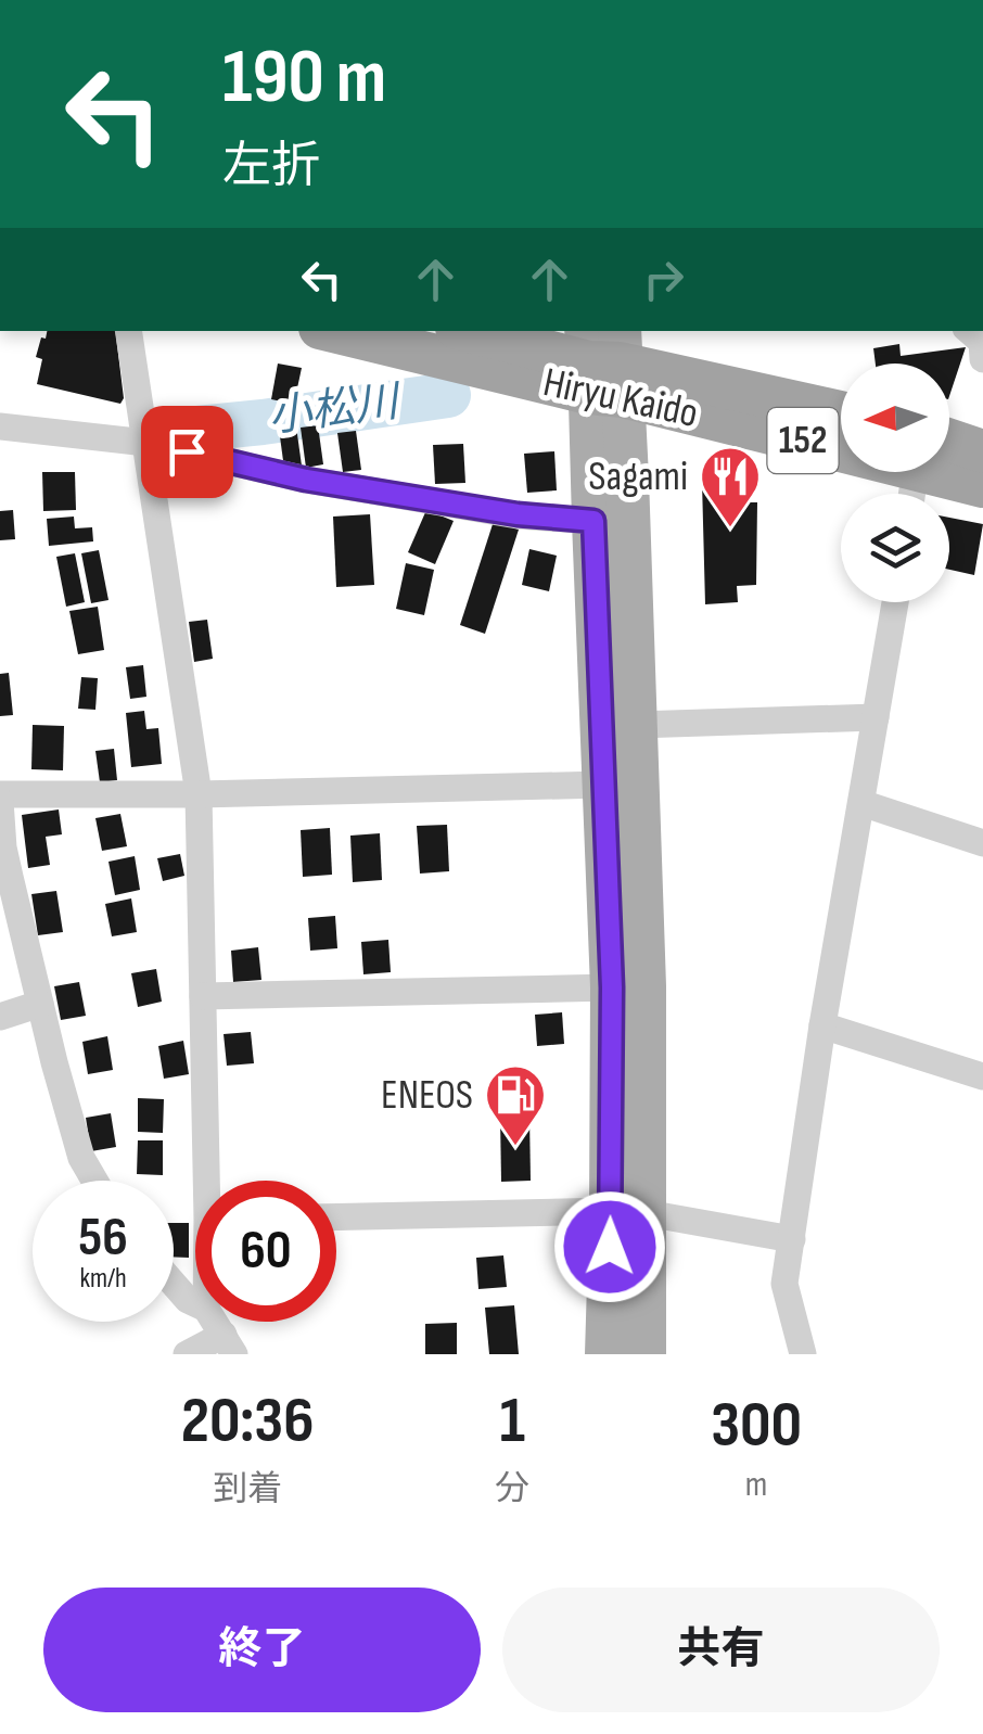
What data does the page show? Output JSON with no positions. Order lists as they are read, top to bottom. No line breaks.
{"streets":{"highway":["Hiryu Kaido","152"]},"water":["小松川"],"places":{"restaurant":["Sagami"],"fuel station":["ENEOS"]},"north":"left","page":{"turn":["190 m","左折"],"speed":"56 km/h","limit":"60","eta":["20:36","到着","1","分","300","m"],"buttons":["終了","共有"]}}
